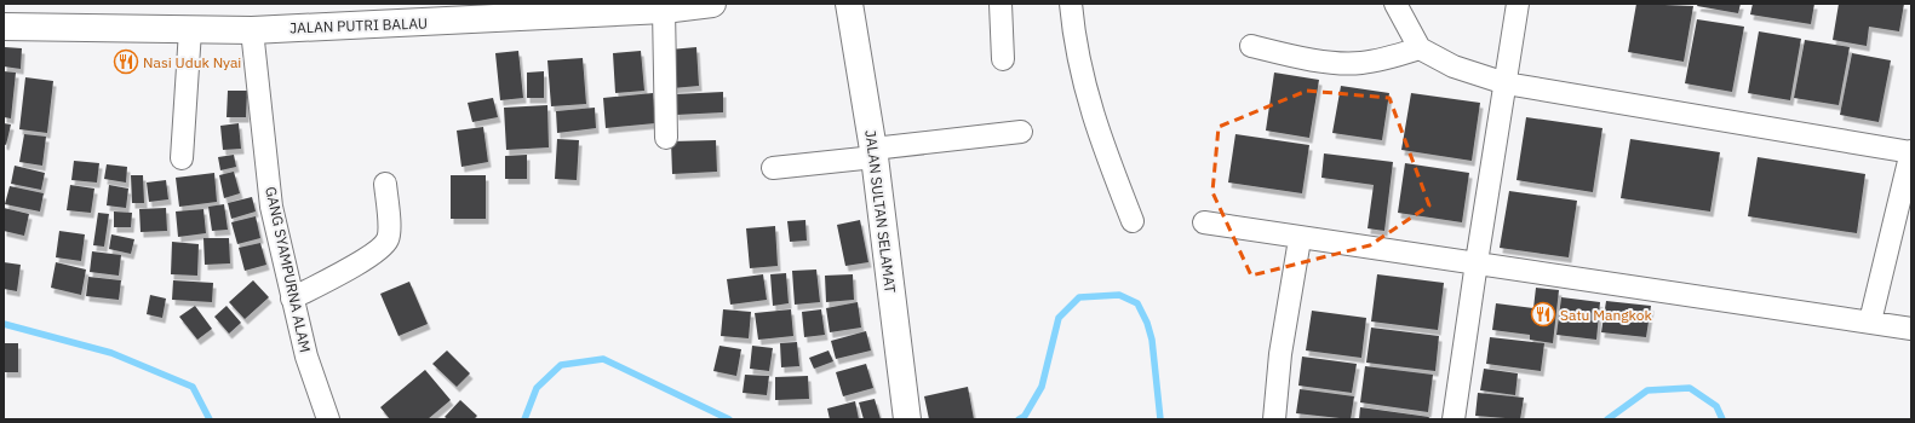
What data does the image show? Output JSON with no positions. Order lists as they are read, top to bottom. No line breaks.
{"streets":{"main road":["JALAN PUTRI BALAU","JALAN SULTAN SELAMAT"],"street":["GANG SYAMPURNA ALAM"]},"crossings":[["JALAN PUTRI BALAU","GANG SYAMPURNA ALAM"]],"places":{"restaurant":["Nasi Uduk Nyai","Satu Mangkok"]}}
